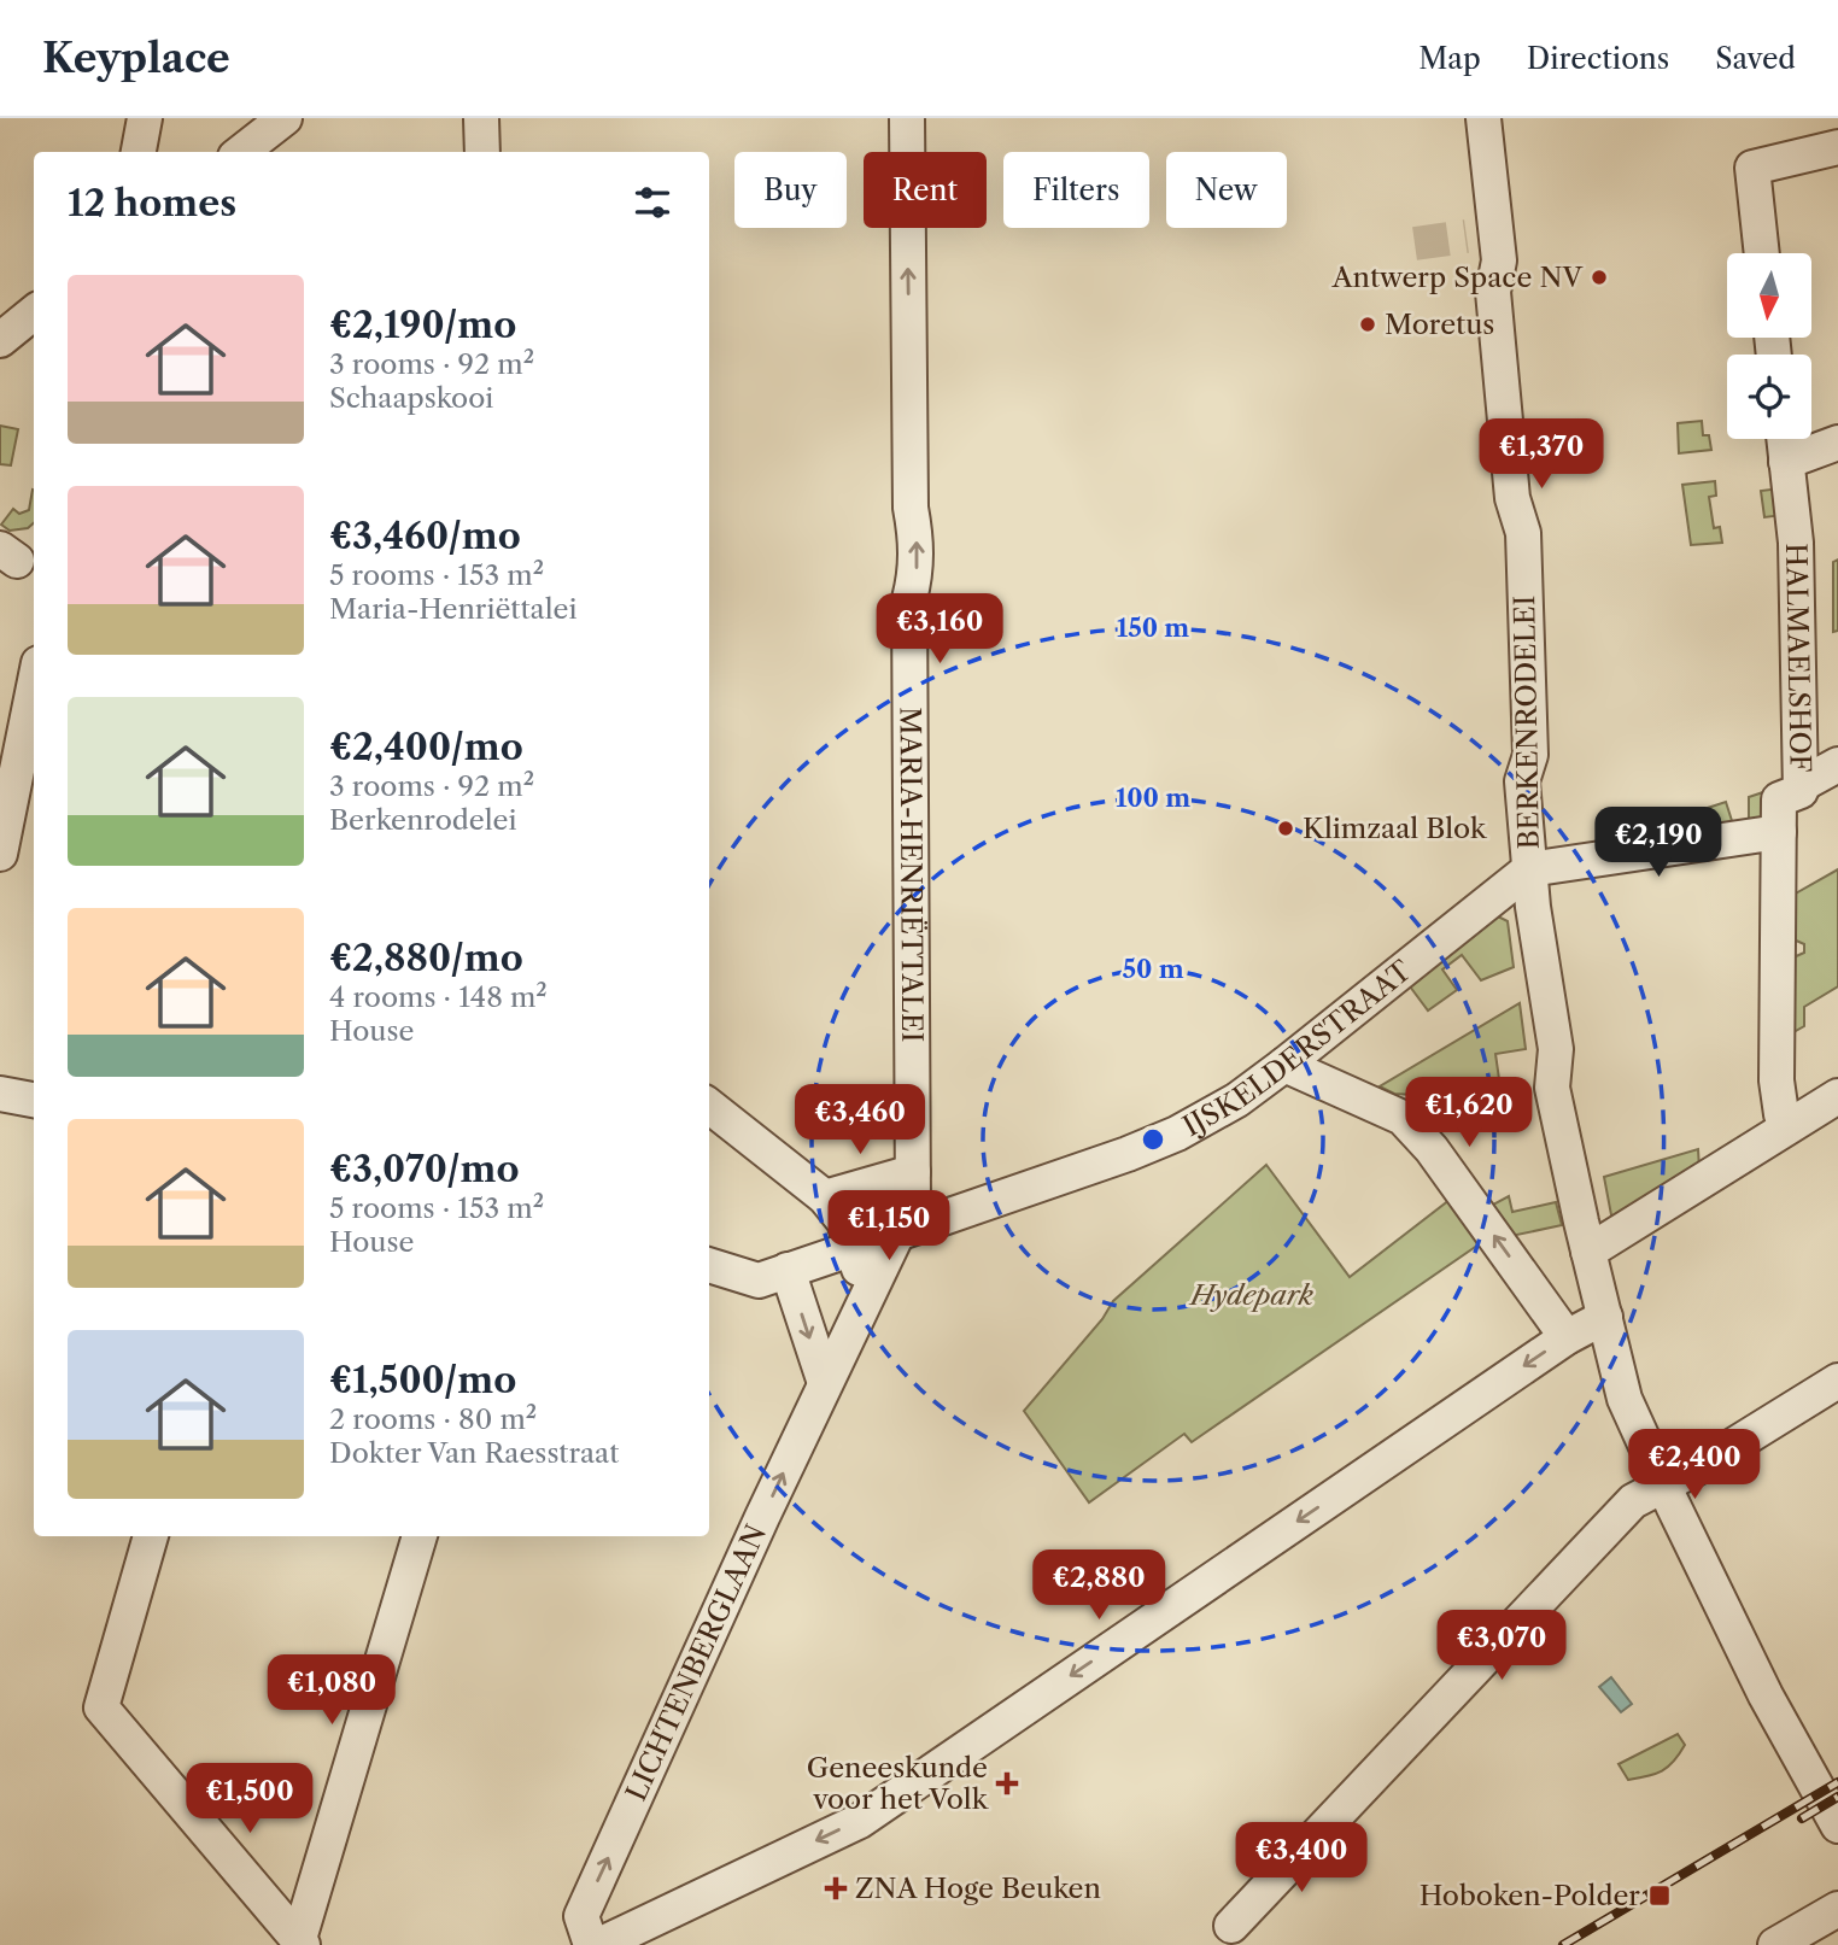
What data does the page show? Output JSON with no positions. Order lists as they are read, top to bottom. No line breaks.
{"streets":{"street":["HALMAELSHOF","BERKENRODELEI","MARIA-HENRIËTTALEI","IJSKELDERSTRAAT","LICHTENBERGLAAN"]},"crossings":[["BERKENRODELEI","IJSKELDERSTRAAT"],["MARIA-HENRIËTTALEI","IJSKELDERSTRAAT"],["MARIA-HENRIËTTALEI","LICHTENBERGLAAN"],["IJSKELDERSTRAAT","LICHTENBERGLAAN"]],"one_way":["MARIA-HENRIËTTALEI"],"parks":["Hydepark"],"places":{"other":["Antwerp Space NV","Moretus","Klimzaal Blok"],"health":["Geneeskunde voor het Volk","ZNA Hoge Beuken"],"transit":["Hoboken-Polder"]},"north":"bottom","page":{"header":"Keyplace","nav":["Map","Directions","Saved"],"chip":["Buy","Rent","Filters","New"],"heading":"12 homes","list":[{"name":"€2,190/mo","note":"3 rooms · 92 m² · Schaapskooi"},{"name":"€3,460/mo","note":"5 rooms · 153 m² · Maria-Henriëttalei"},{"name":"€2,400/mo","note":"3 rooms · 92 m² · Berkenrodelei"},{"name":"€2,880/mo","note":"4 rooms · 148 m² · House"},{"name":"€3,070/mo","note":"5 rooms · 153 m² · House"},{"name":"€1,500/mo","note":"2 rooms · 80 m² · Dokter Van Raesstraat"}],"price":["€1,370","€3,160","€2,190","€1,620","€3,460","€1,150","€2,400","€2,880","€3,070","€1,080","€1,500","€3,400"]},"rings":["150 m","100 m","50 m"]}
